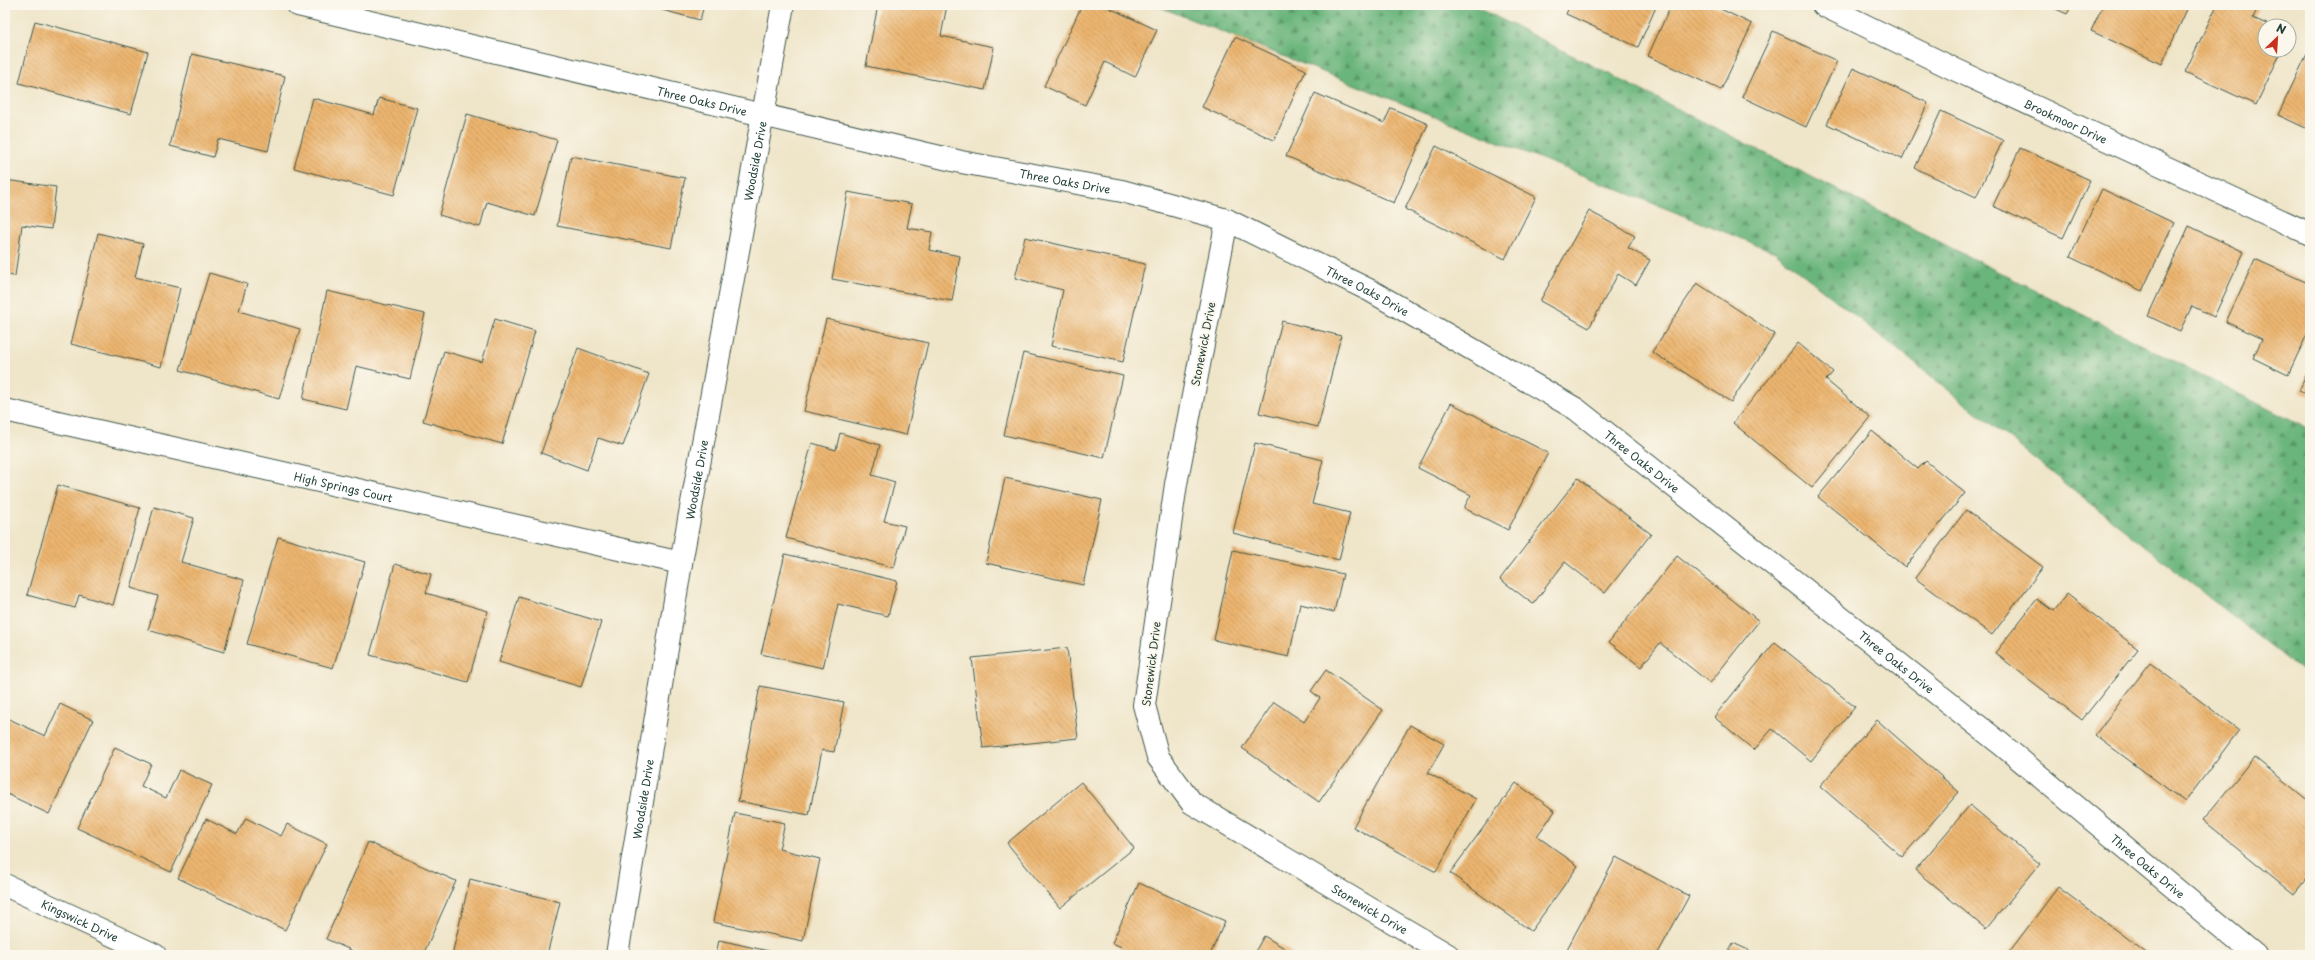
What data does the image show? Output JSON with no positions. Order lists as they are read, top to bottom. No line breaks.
{"streets":{"street":["Three Oaks Drive","Brookmoor Drive","Woodside Drive","Stonewick Drive","High Springs Court","Kingswick Drive"]},"crossings":[["Three Oaks Drive","Woodside Drive"],["Three Oaks Drive","Stonewick Drive"],["Woodside Drive","High Springs Court"]],"north":"top right"}
